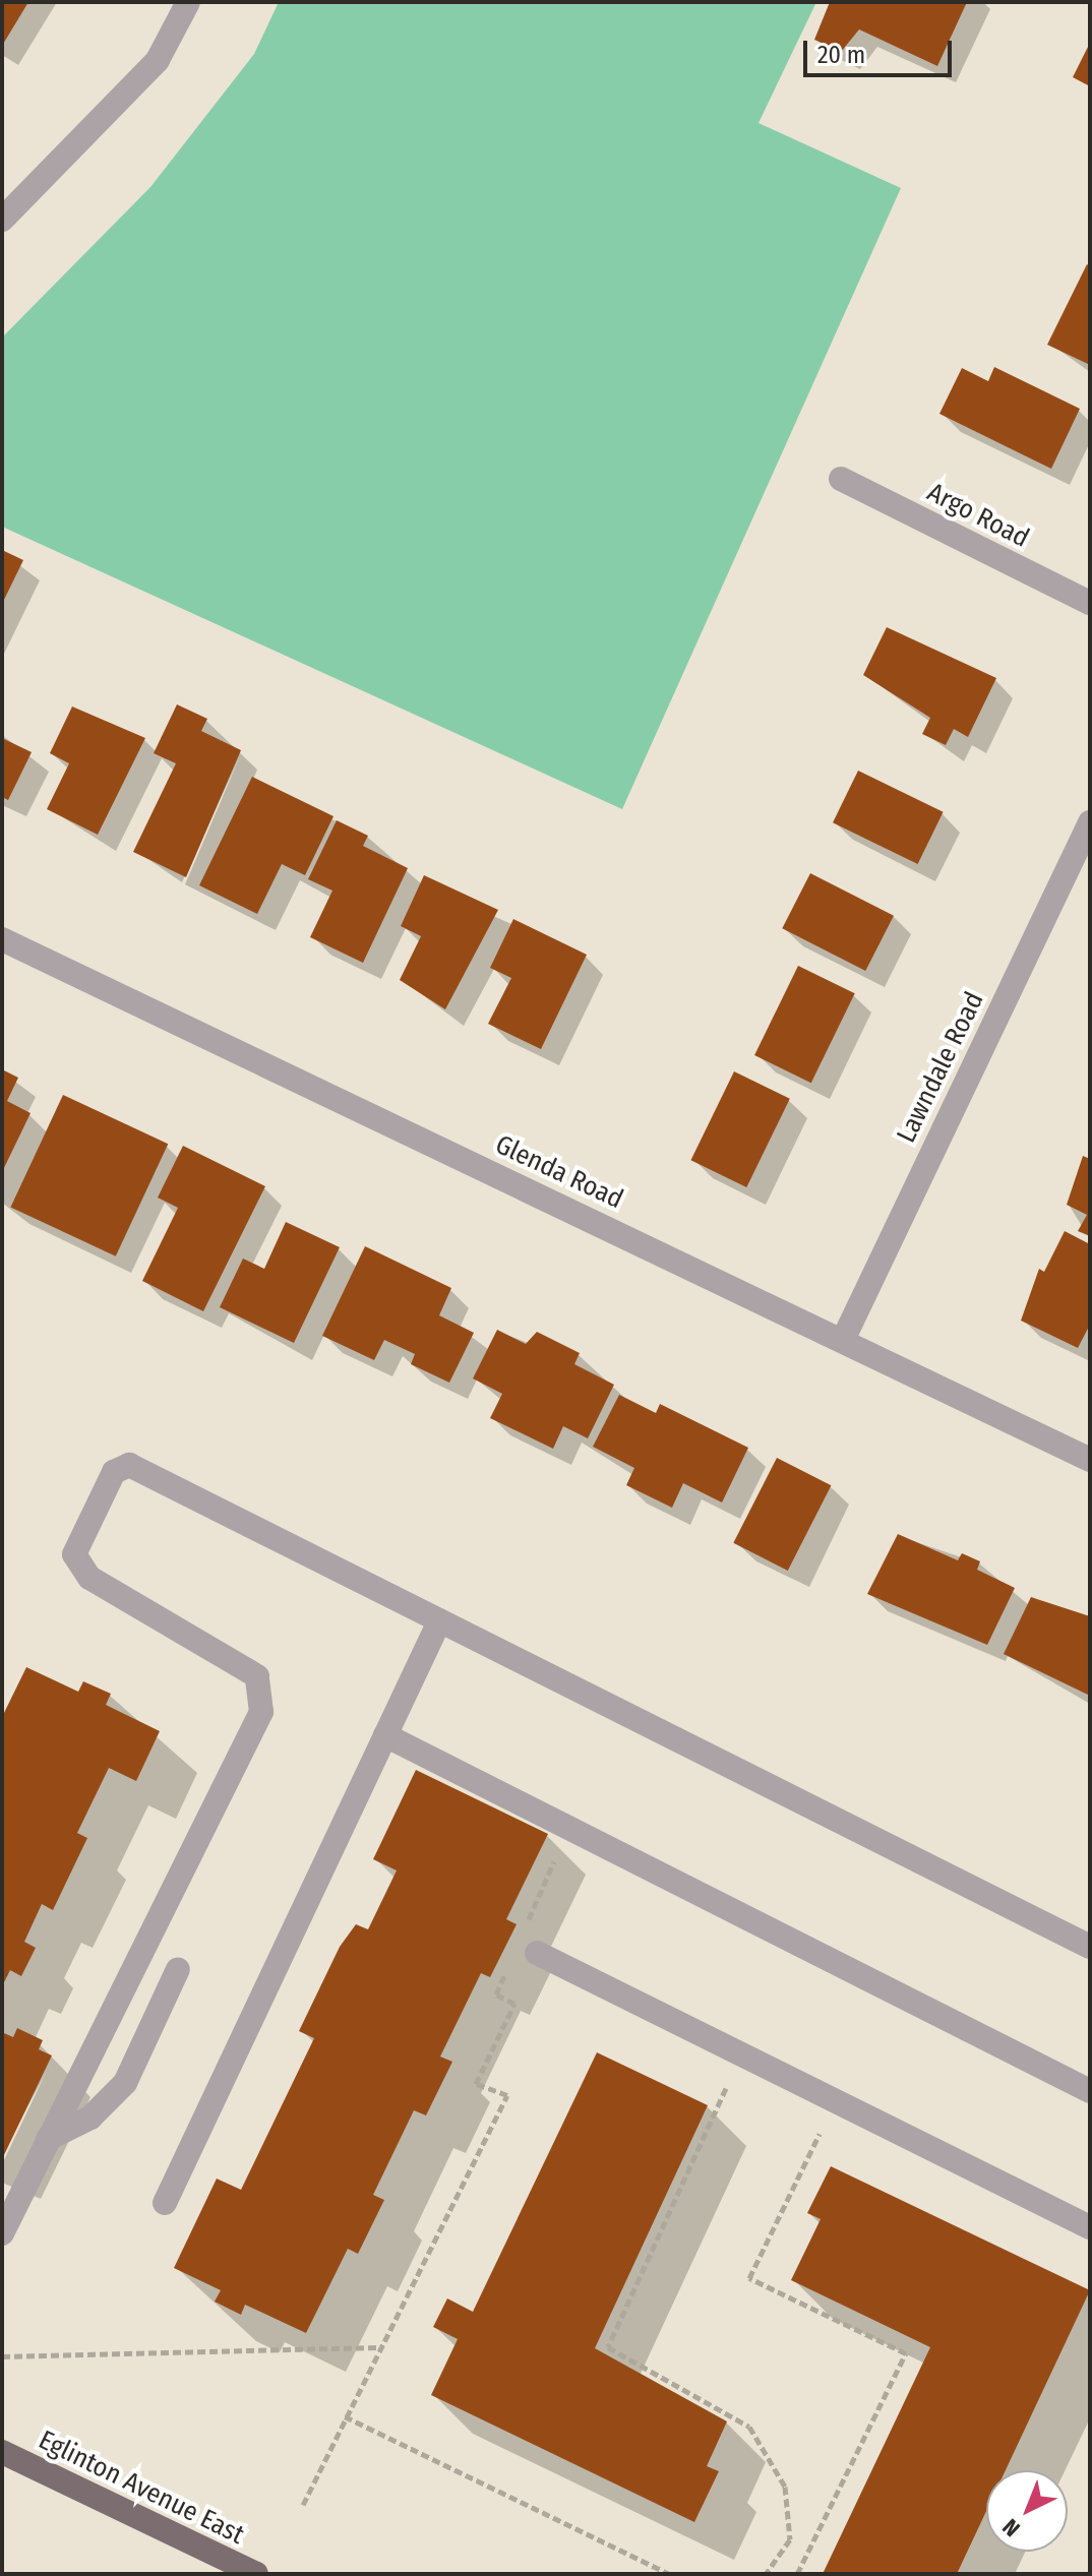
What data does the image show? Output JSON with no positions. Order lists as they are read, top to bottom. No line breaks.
{"streets":{"main road":["Eglinton Avenue East"],"street":["Argo Road","Lawndale Road","Glenda Road"]},"crossings":[["Lawndale Road","Glenda Road"]],"scale_bar":"20 m","north":"bottom left"}
